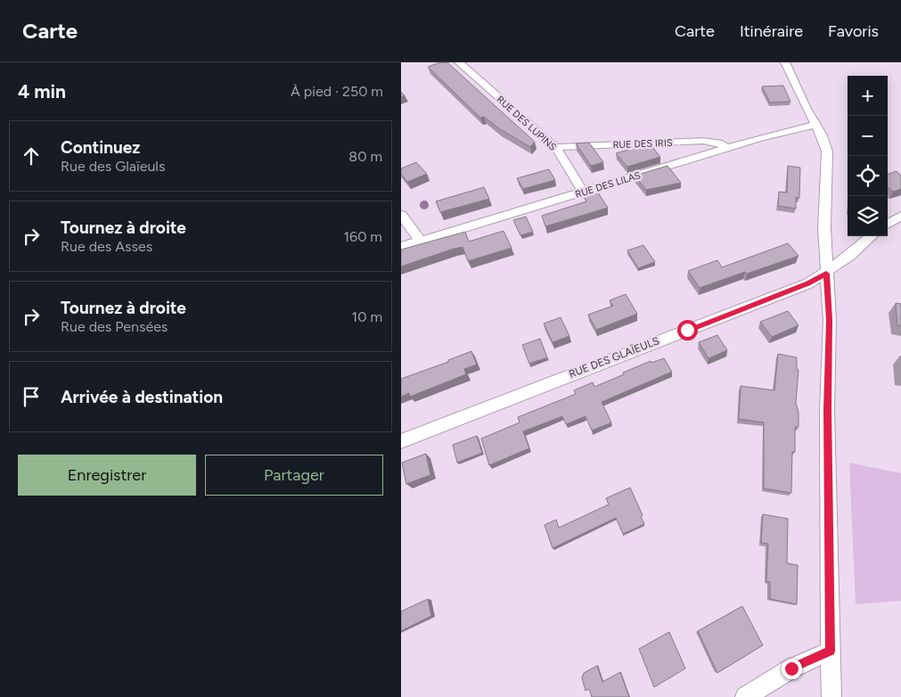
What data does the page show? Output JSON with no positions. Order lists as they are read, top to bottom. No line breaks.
{"streets":{"street":["RUE DES LUPINS","RUE DES IRIS","RUE DES LILAS","RUE DES GLAÏEULS"]},"crossings":[["RUE DES LUPINS","RUE DES IRIS"],["RUE DES LUPINS","RUE DES LILAS"],["RUE DES IRIS","RUE DES LILAS"]],"page":{"header":"Carte","nav":["Carte","Itinéraire","Favoris"],"heading":["4 min","À pied · 250 m"],"map_buttons":["+","−"],"list":[["Continuez","Rue des Glaïeuls","80 m"],["Tournez à droite","Rue des Asses","160 m"],["Tournez à droite","Rue des Pensées","10 m"],"Arrivée à destination"],"buttons":["Enregistrer","Partager"]}}
